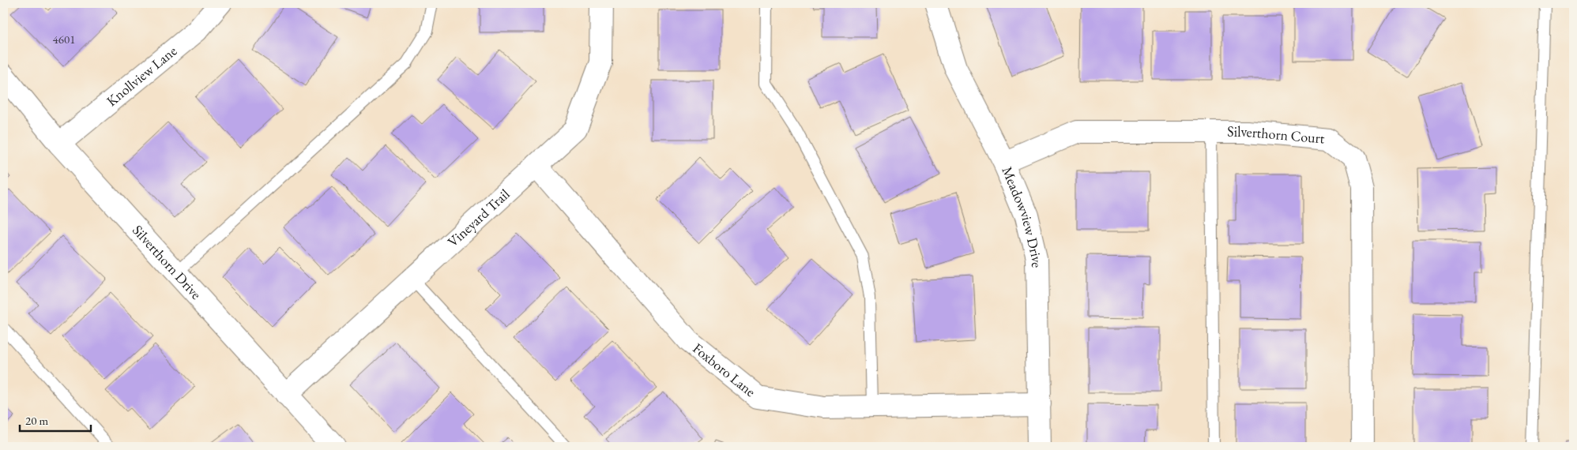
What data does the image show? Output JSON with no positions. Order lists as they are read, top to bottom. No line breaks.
{"streets":{"street":["Knollview Lane","Silverthorn Court","Vineyard Trail","Meadowview Drive","Silverthorn Drive","Foxboro Lane"]},"crossings":[["Knollview Lane","Silverthorn Drive"],["Silverthorn Court","Meadowview Drive"],["Vineyard Trail","Silverthorn Drive"],["Vineyard Trail","Foxboro Lane"],["Meadowview Drive","Foxboro Lane"]],"house_numbers":["4601"],"scale_bar":"20 m"}
